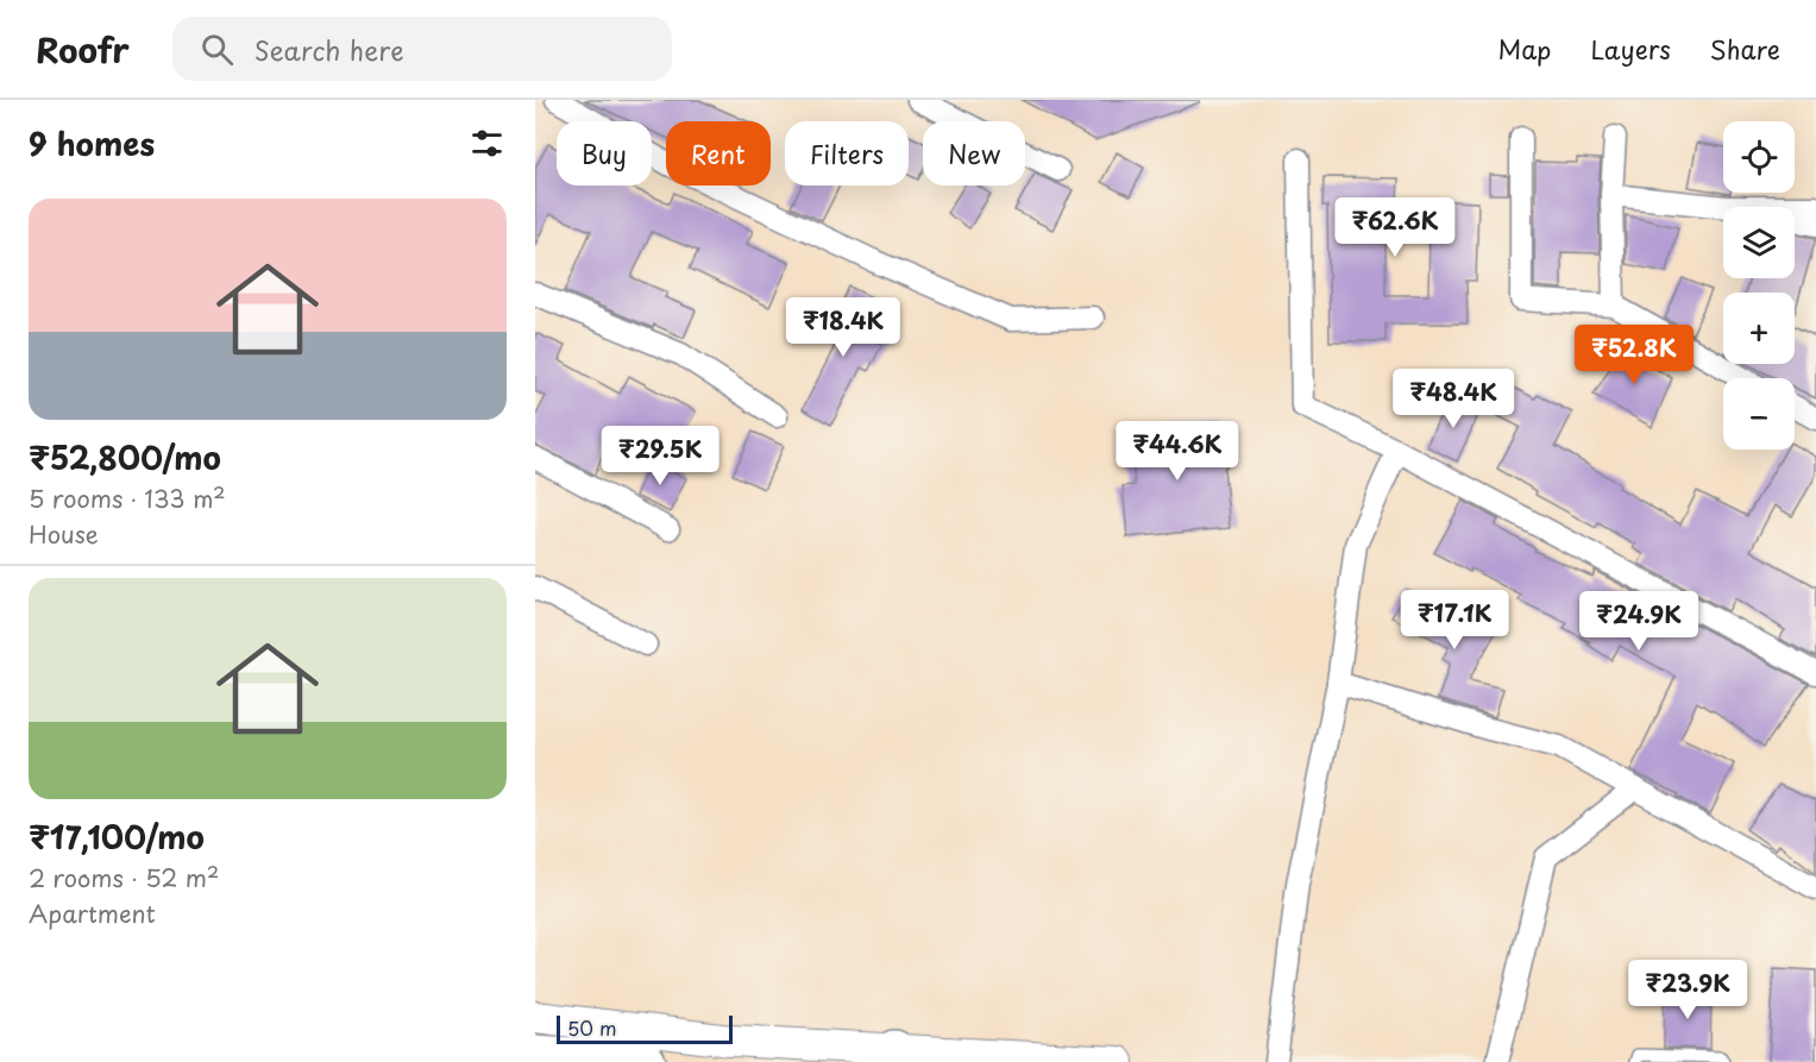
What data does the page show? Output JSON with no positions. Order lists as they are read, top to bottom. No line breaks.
{"scale_bar":"50 m","page":{"header":"Roofr","search":"Search here","nav":["Map","Layers","Share"],"heading":"9 homes","map_buttons":["+","−"],"chip":["Buy","Rent","Filters","New"],"list":[{"name":"₹52,800/mo","note":"5 rooms · 133 m² · House"},{"name":"₹17,100/mo","note":"2 rooms · 52 m² · Apartment"}],"price":["₹62.6K","₹18.4K","₹52.8K","₹48.4K","₹44.6K","₹29.5K","₹17.1K","₹24.9K","₹23.9K"],"scale":"50 m"}}
